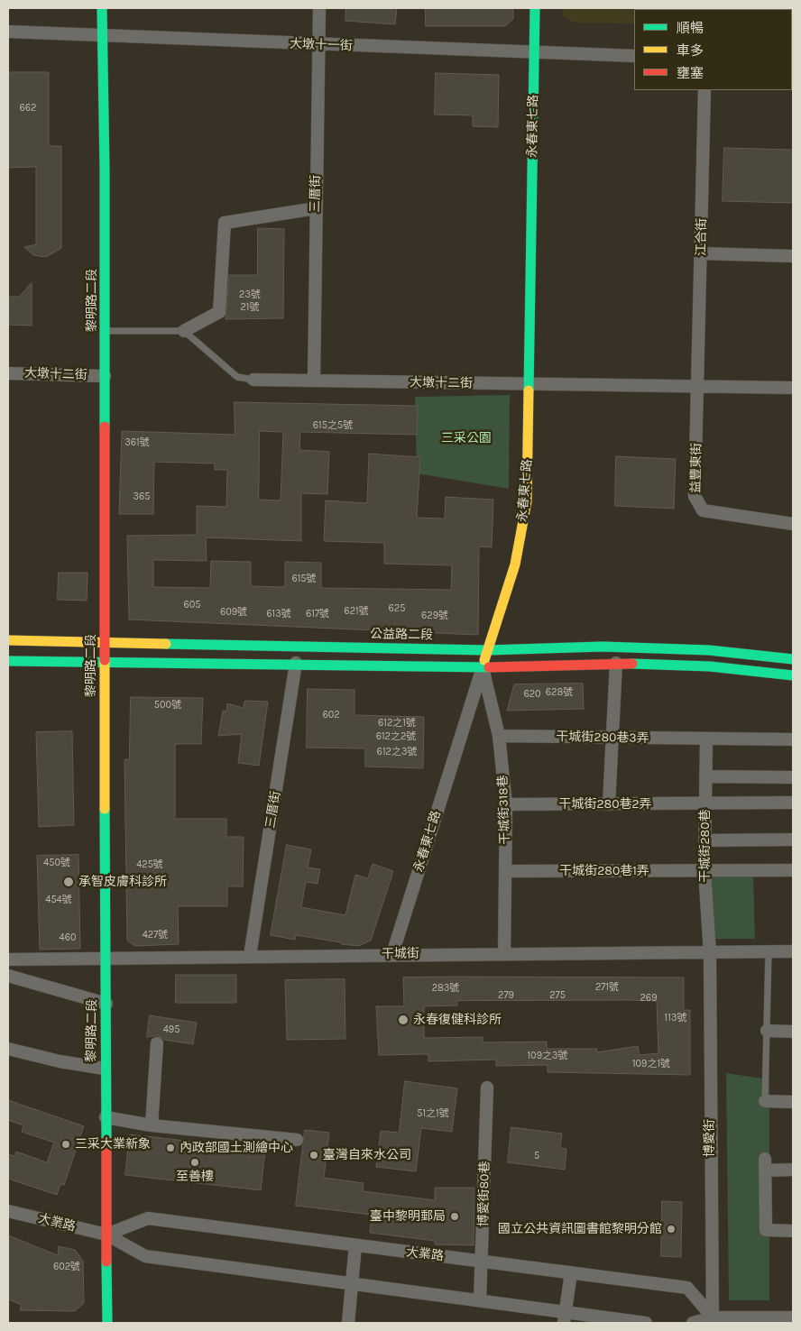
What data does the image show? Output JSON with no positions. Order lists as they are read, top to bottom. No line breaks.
{"streets":{"main road":["永春東七路","黎明路二段","公益路二段"],"street":["大墩十一街","三厝街","江合街","大墩十二街","益豐東街","干城街280巷3弄","干城街280巷2弄","干城街318巷","干城街280巷","干城街280巷1弄","干城街","博愛街","博愛街80巷","大業路"]},"crossings":[["大墩十一街","永春東七路"],["大墩十一街","三厝街"],["大墩十一街","黎明路二段"],["永春東七路","大墩十二街"],["永春東七路","公益路二段"],["永春東七路","干城街318巷"],["永春東七路","干城街"],["三厝街","大墩十二街"],["三厝街","干城街"],["江合街","大墩十二街"],["江合街","益豐東街"],["黎明路二段","大墩十二街"],["黎明路二段","公益路二段"],["黎明路二段","干城街"],["黎明路二段","大業路"],["大墩十二街","益豐東街"],["干城街280巷3弄","干城街318巷"],["干城街280巷3弄","干城街280巷"],["干城街280巷2弄","干城街318巷"],["干城街280巷2弄","干城街280巷"],["干城街318巷","干城街280巷1弄"],["干城街318巷","干城街"],["干城街280巷","干城街280巷1弄"],["干城街280巷","干城街"],["干城街280巷","博愛街"],["干城街","博愛街"],["博愛街","大業路"],["博愛街80巷","大業路"]],"parks":["三采公園"],"places":["承智皮膚科診所","永春復健科診所","三采大業新象","內政部國土測繪中心","臺灣自來水公司","至善樓","臺中黎明郵局","國立公共資訊圖書館黎明分館"],"house_numbers":["662","23號","21號","615之5號","361號","365","615號","605","625","621號","609號","613號","617號","629號","628號","620","500號","602","612之1號","612之2號","612之3號","450號","425號","454號","427號","460","271號","283號","279","275","269","113號","495","109之3號","109之1號","51之1號","5","602號"],"legend":["順暢","車多","壅塞"]}
